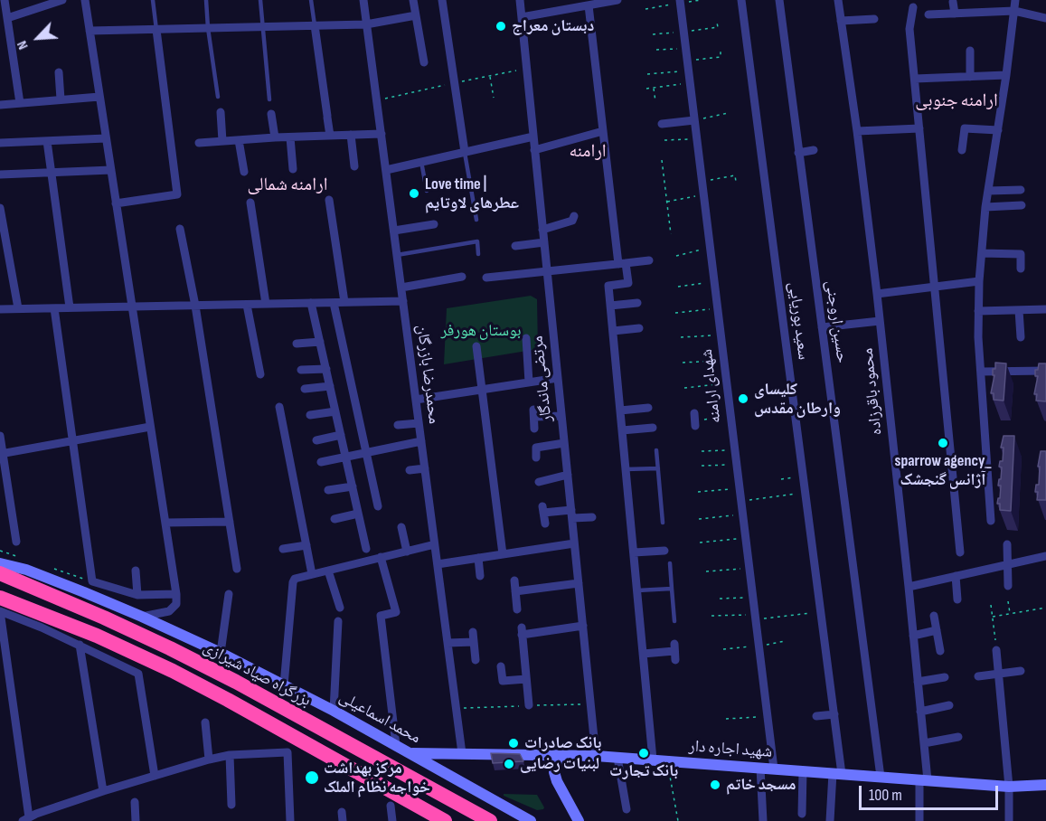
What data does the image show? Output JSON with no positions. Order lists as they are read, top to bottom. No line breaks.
{"streets":{"highway":["بزرگراه صیاد شیرازی"],"main road":["محمد اسماعیلی","شهید اجاره دار"],"street":["سعید بوریایی","حسین اروجنی","محمدرضا بازرگان","مرتضی ماندگار","شهدای ارامنه","محمود باقرزاده"]},"crossings":[["سعید بوریایی","شهید اجاره دار"],["حسین اروجنی","شهید اجاره دار"],["محمدرضا بازرگان","شهید اجاره دار"],["مرتضی ماندگار","شهید اجاره دار"],["شهدای ارامنه","شهید اجاره دار"],["محمود باقرزاده","شهید اجاره دار"],["محمد اسماعیلی","شهید اجاره دار"]],"districts":["ارامنه جنوبی","ارامنه","ارامنه شمالی"],"parks":["بوستان هورفر"],"places":["دبستان معراج","Love time | عطرهای لاوتایم","کلیسای وارطان مقدس","sparrow agency_ آژانس گنجشک","بانک صادرات","بانک تجارت","لبنیات رضایی","مرکز بهداشت خواجه نظام الملک","مسجد خاتم"],"scale_bar":"100 m","north":"bottom left"}
